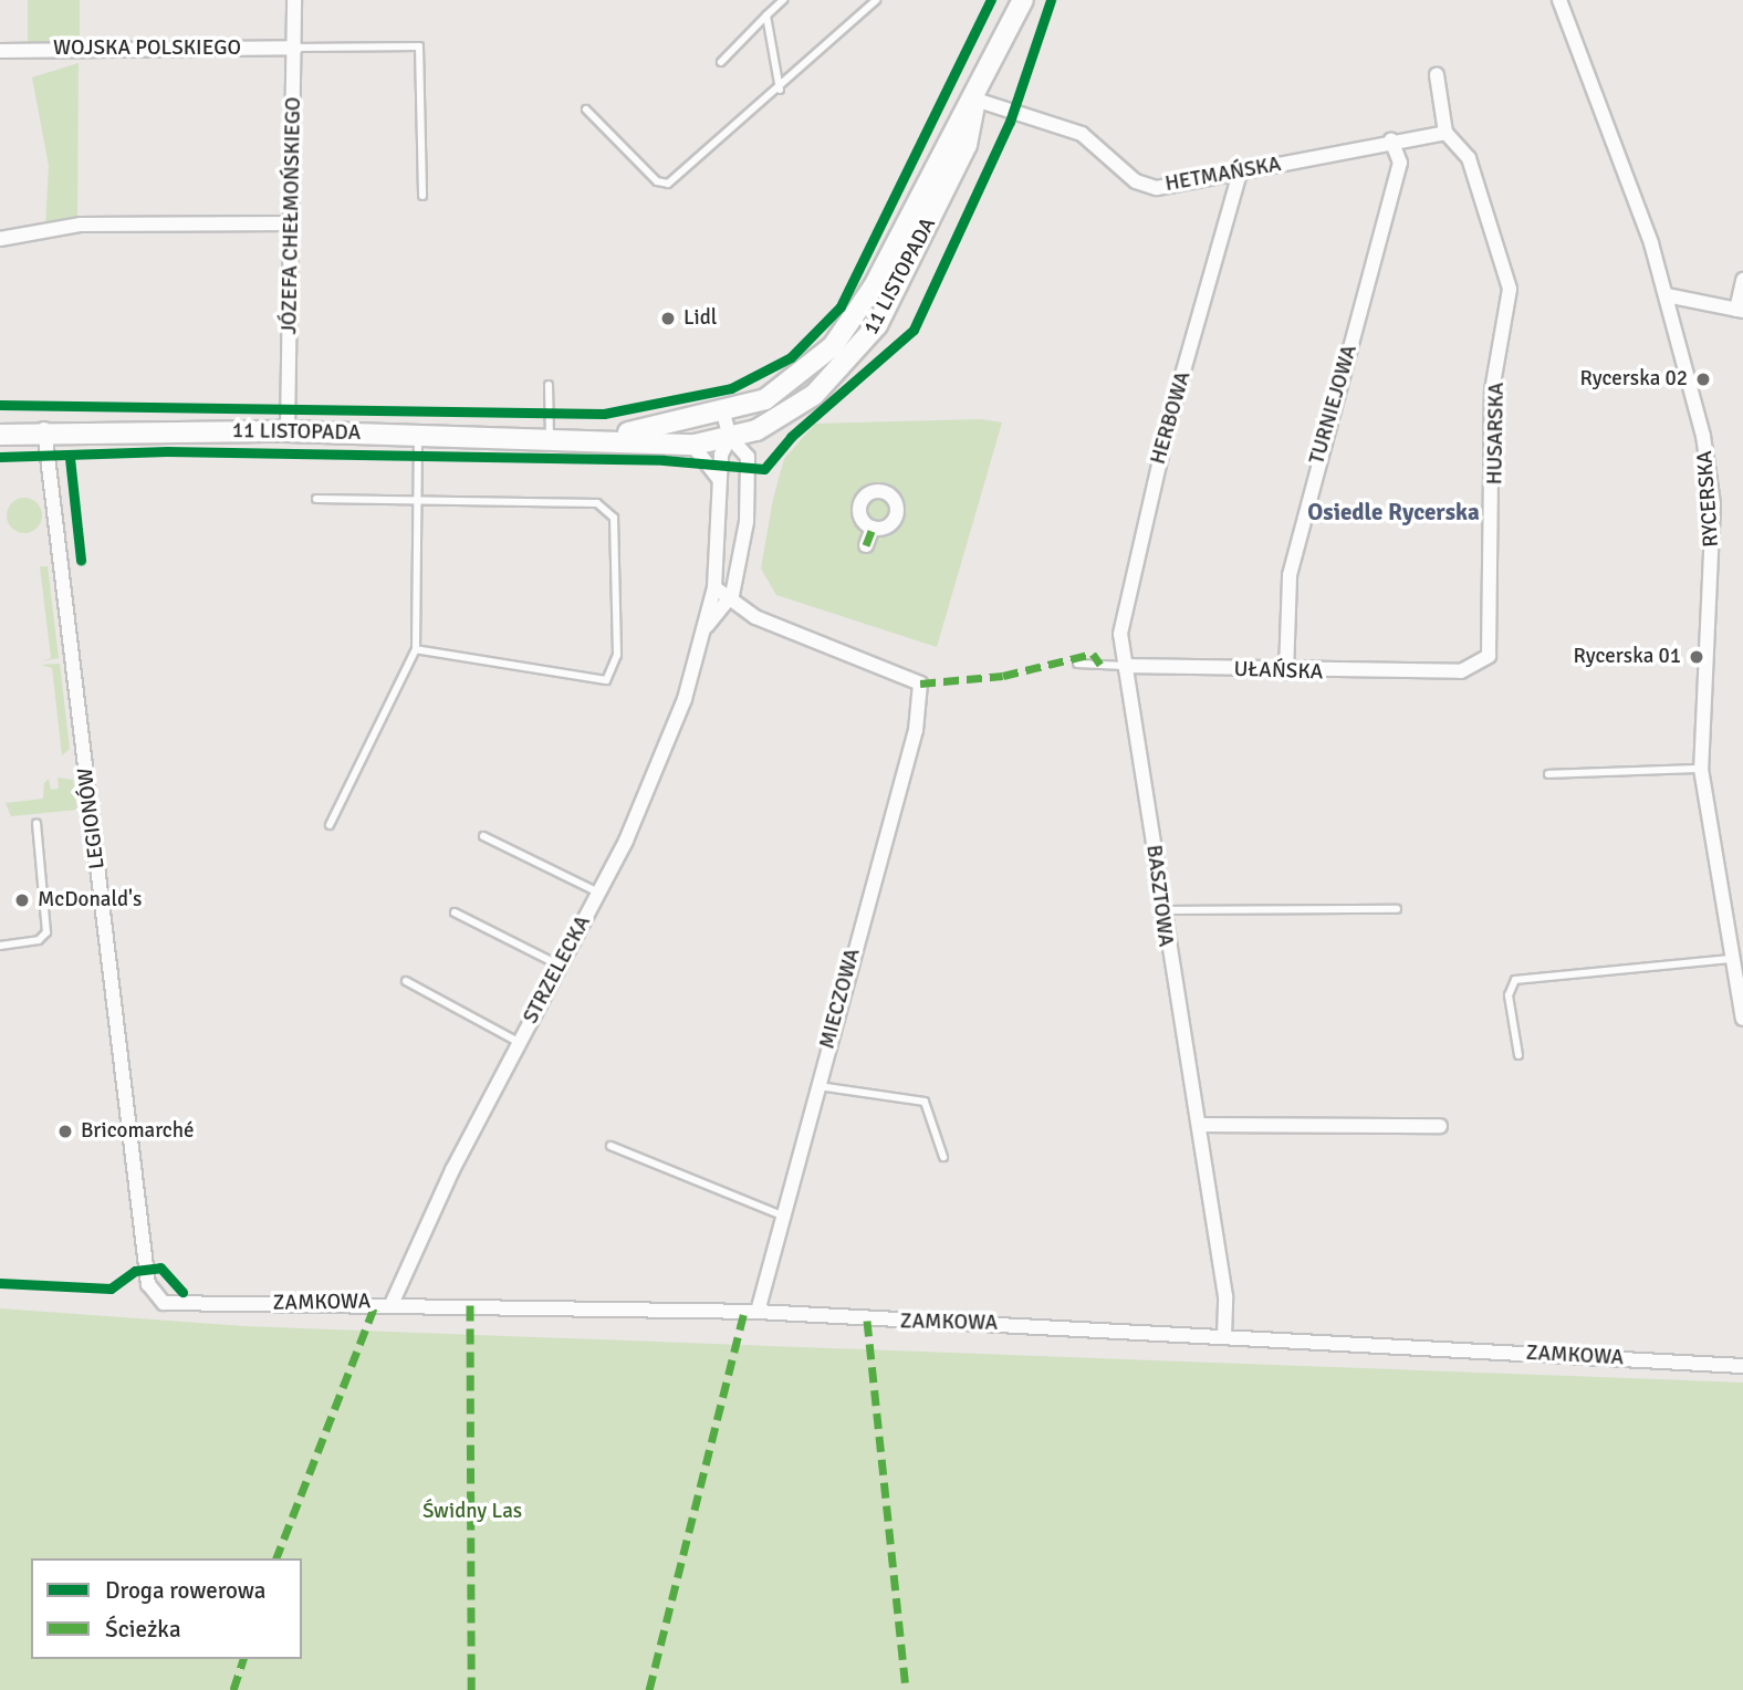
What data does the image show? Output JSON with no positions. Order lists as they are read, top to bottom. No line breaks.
{"streets":{"street":["WOJSKA POLSKIEGO","HETMAŃSKA","JÓZEFA CHEŁMOŃSKIEGO","11 LISTOPADA","TURNIEJOWA","HERBOWA","HUSARSKA","RYCERSKA","UŁAŃSKA","LEGIONÓW","BASZTOWA","STRZELECKA","MIECZOWA","ZAMKOWA"]},"crossings":[["WOJSKA POLSKIEGO","JÓZEFA CHEŁMOŃSKIEGO"],["HETMAŃSKA","11 LISTOPADA"],["HETMAŃSKA","TURNIEJOWA"],["HETMAŃSKA","HERBOWA"],["HETMAŃSKA","HUSARSKA"],["JÓZEFA CHEŁMOŃSKIEGO","11 LISTOPADA"],["11 LISTOPADA","LEGIONÓW"],["11 LISTOPADA","STRZELECKA"],["TURNIEJOWA","UŁAŃSKA"],["HERBOWA","UŁAŃSKA"],["HERBOWA","BASZTOWA"],["HUSARSKA","UŁAŃSKA"],["UŁAŃSKA","BASZTOWA"],["LEGIONÓW","ZAMKOWA"],["BASZTOWA","ZAMKOWA"],["STRZELECKA","MIECZOWA"],["STRZELECKA","ZAMKOWA"],["MIECZOWA","ZAMKOWA"]],"districts":["Osiedle Rycerska"],"parks":["Świdny Las"],"places":["Lidl","Rycerska 02","Rycerska 01","McDonald's","Bricomarché"],"legend":["Droga rowerowa","Ścieżka"]}
